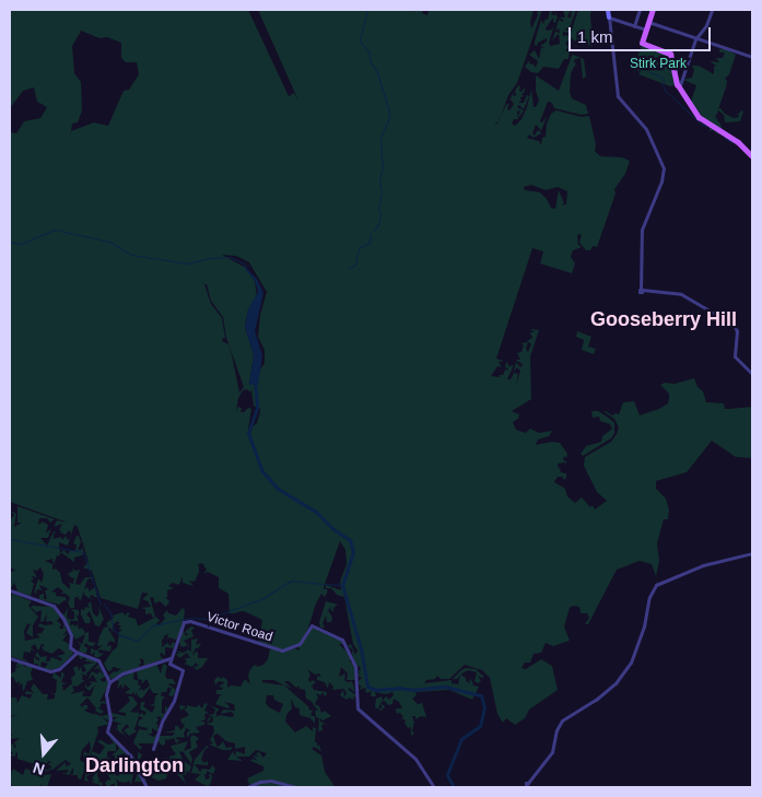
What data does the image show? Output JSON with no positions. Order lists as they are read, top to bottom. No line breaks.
{"streets":{"street":["Victor Road"]},"districts":["Gooseberry Hill","Darlington"],"parks":["Stirk Park"],"scale_bar":"1 km","north":"bottom"}
